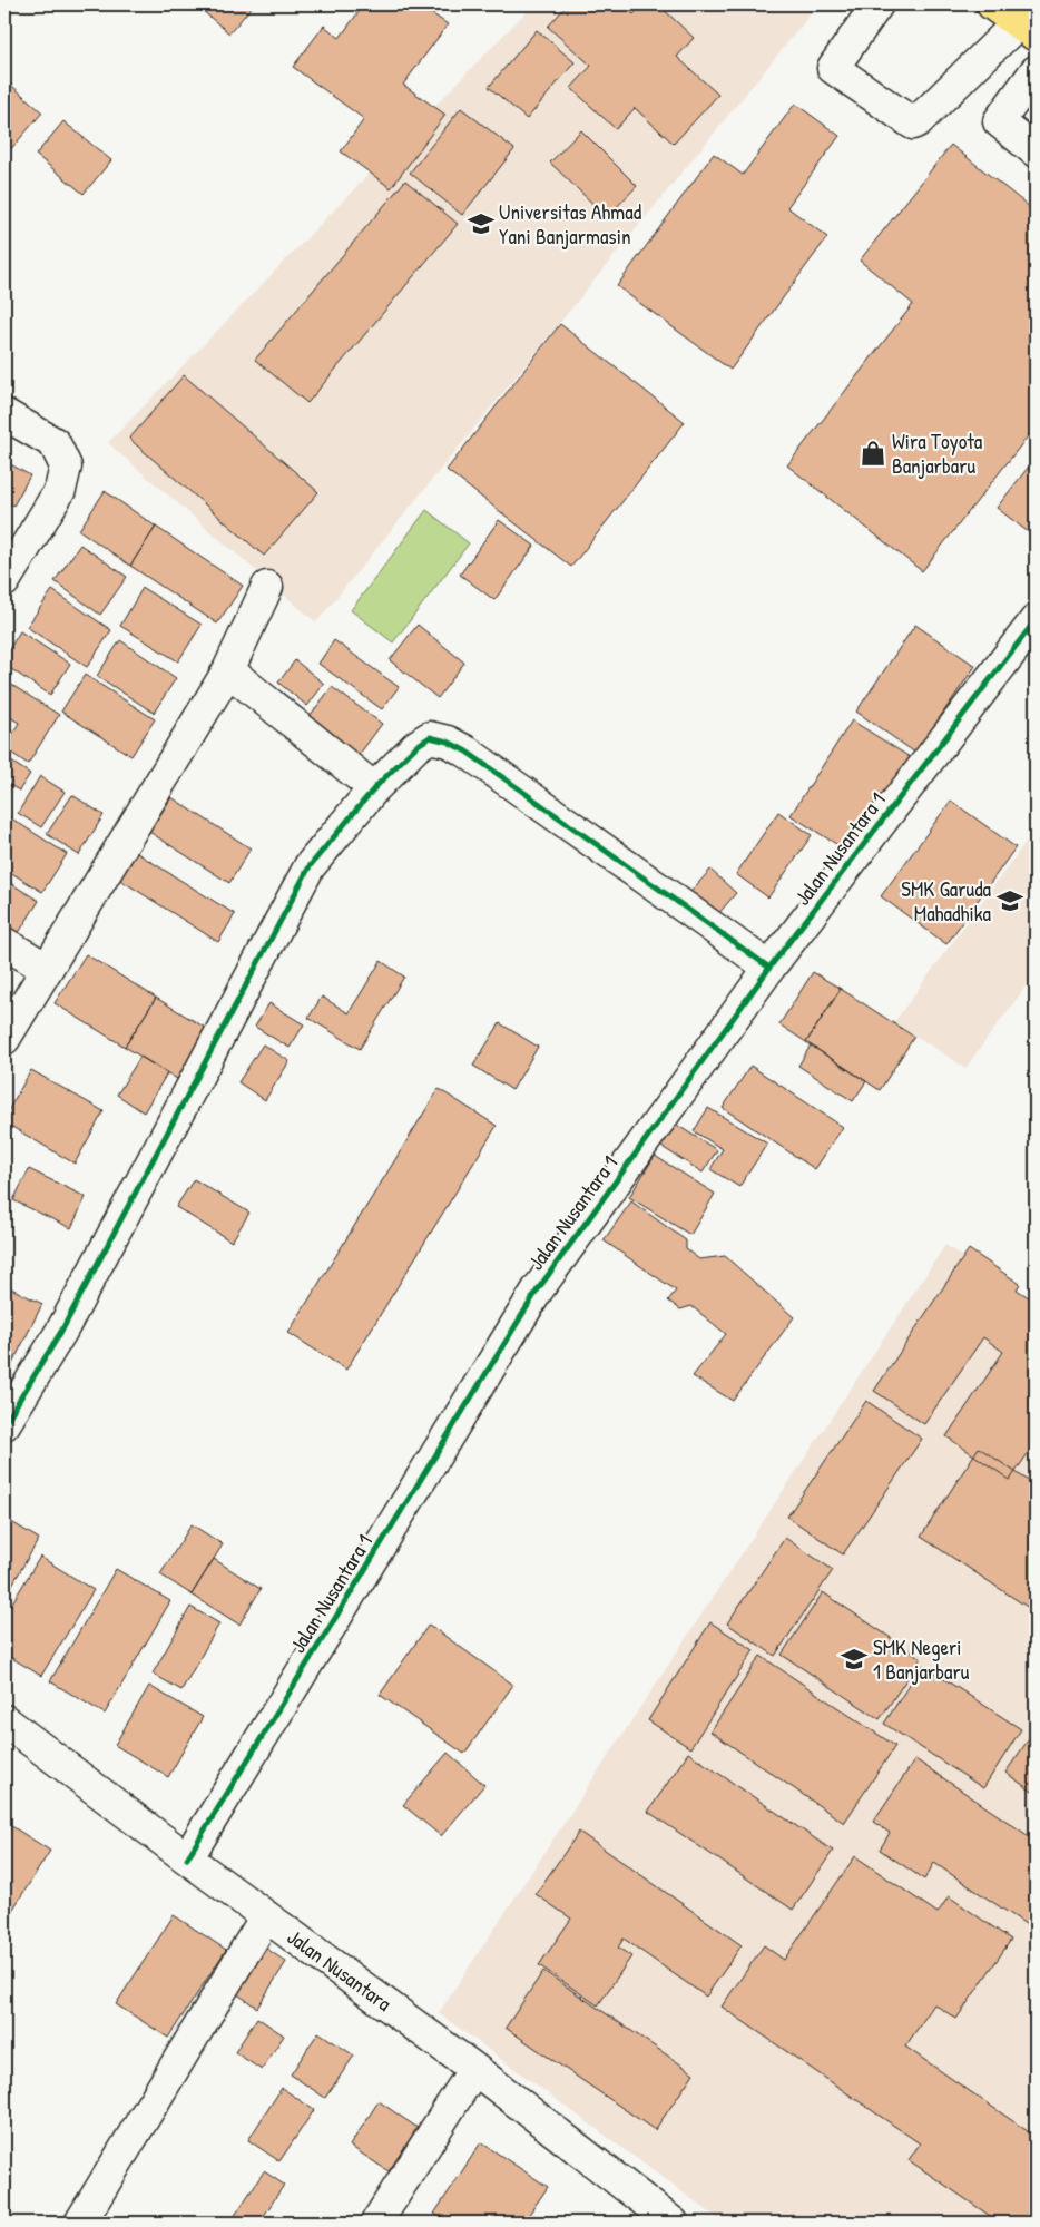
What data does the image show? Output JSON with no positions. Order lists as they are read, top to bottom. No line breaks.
{"streets":{"street":["Jalan Nusantara 1","Jalan Nusantara"]},"crossings":[["Jalan Nusantara 1","Jalan Nusantara"]],"places":{"school or university":["Universitas Ahmad Yani Banjarmasin","SMK Garuda Mahadhika","SMK Negeri 1 Banjarbaru"],"shop":["Wira Toyota Banjarbaru"]}}
